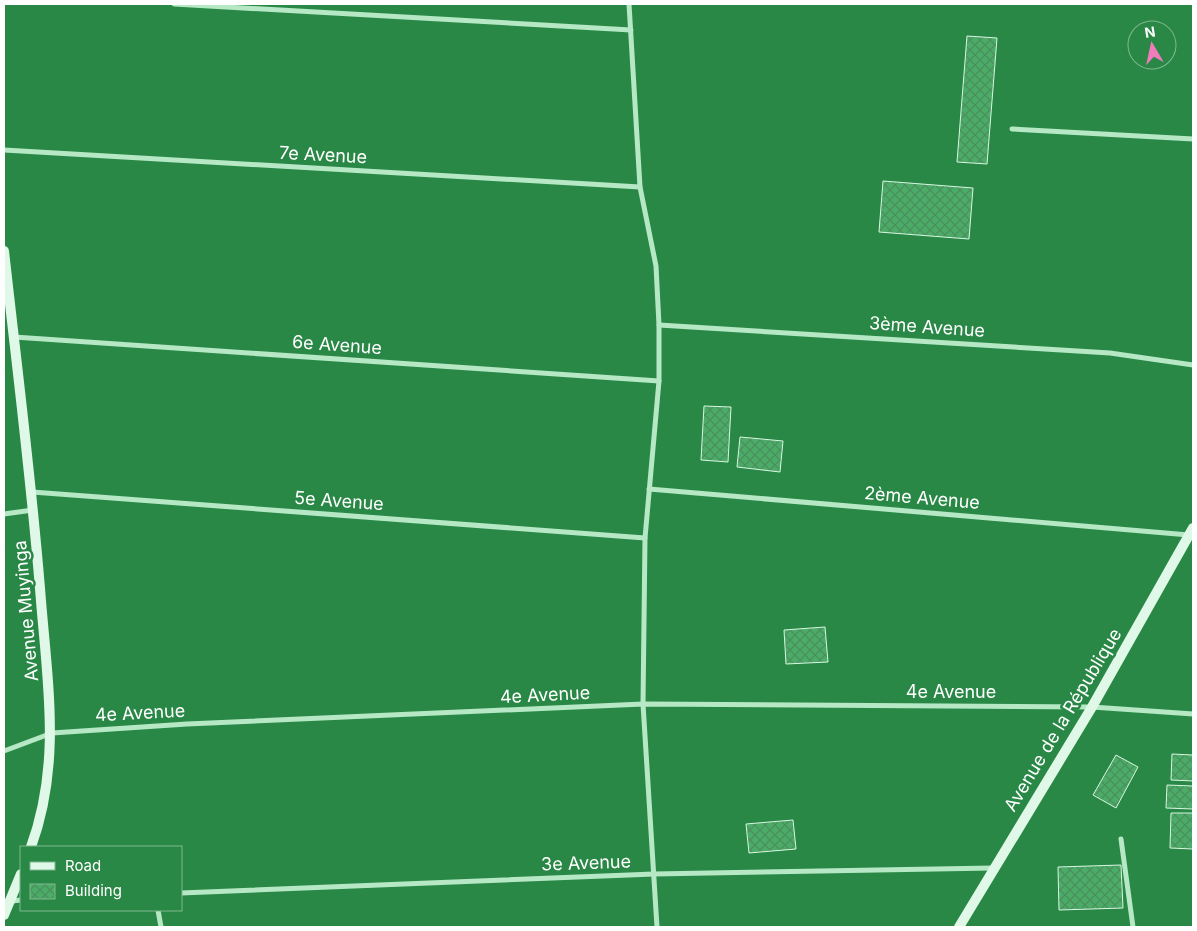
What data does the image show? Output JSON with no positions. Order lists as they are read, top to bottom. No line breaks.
{"streets":{"street":["7e Avenue","3ème Avenue","6e Avenue","2ème Avenue","5e Avenue","Avenue Muyinga","4e Avenue","Avenue de la République","3e Avenue"]},"crossings":[["6e Avenue","Avenue Muyinga"],["2ème Avenue","Avenue de la République"],["5e Avenue","Avenue Muyinga"],["Avenue Muyinga","4e Avenue"],["4e Avenue","Avenue de la République"],["Avenue de la République","3e Avenue"]],"legend":["Road","Building"],"north":"top"}
